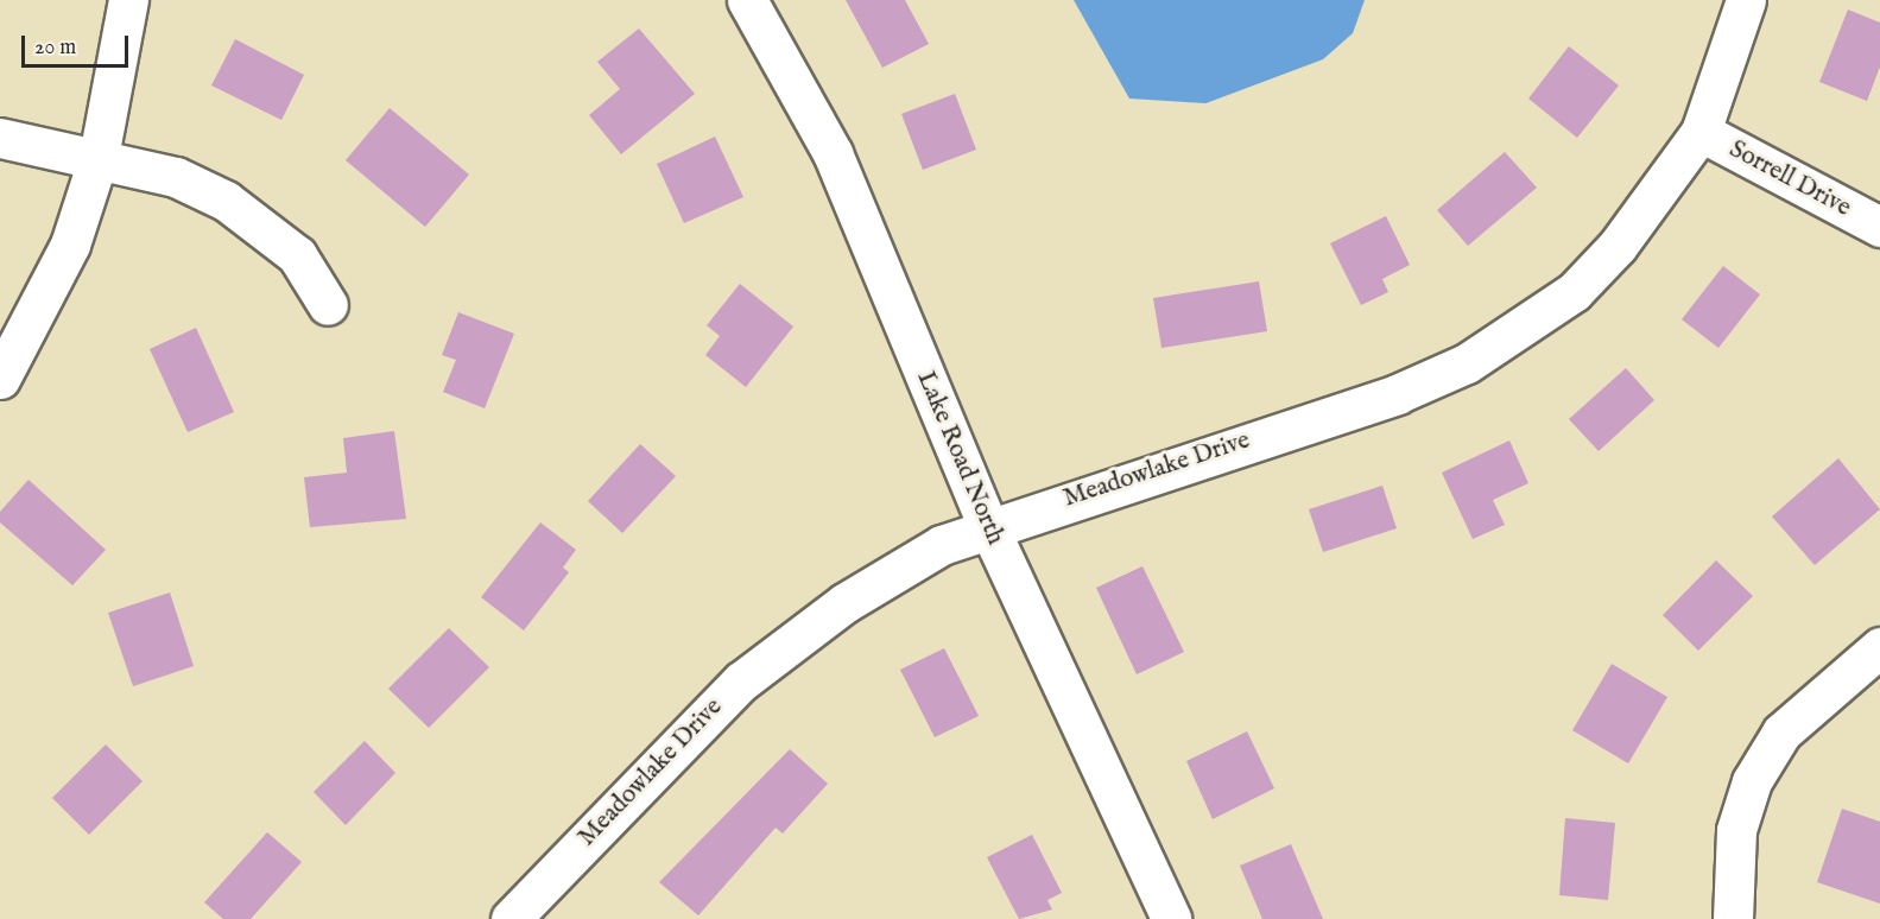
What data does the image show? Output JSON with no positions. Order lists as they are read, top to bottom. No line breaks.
{"streets":{"street":["Sorrell Drive","Lake Road North","Meadowlake Drive"]},"crossings":[["Sorrell Drive","Meadowlake Drive"],["Lake Road North","Meadowlake Drive"]],"scale_bar":"20 m"}
